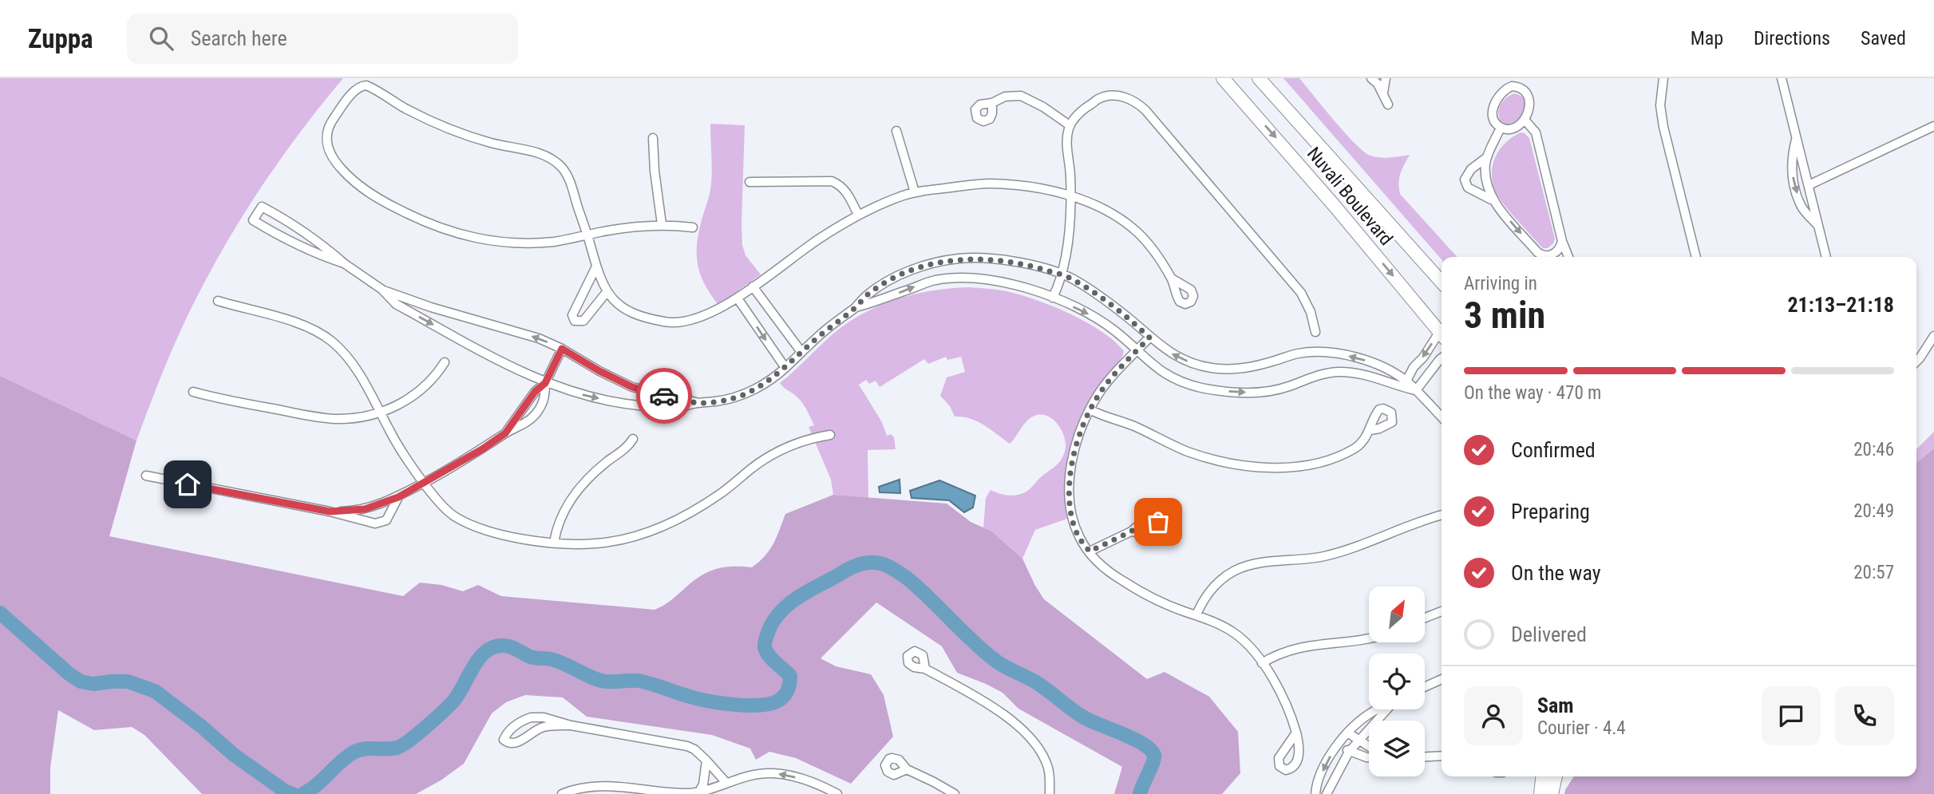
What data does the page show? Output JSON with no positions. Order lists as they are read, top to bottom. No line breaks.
{"streets":{"main road":["Nuvali Boulevard"]},"north":"top right","page":{"header":"Zuppa","search":"Search here","nav":["Map","Directions","Saved"],"heading":["3 min","Arriving in","21:13–21:18"],"panel":["Sam","Courier · 4.4"],"bar":"On the way · 470 m","list":[["Confirmed","20:46"],["Preparing","20:49"],["On the way","20:57"],"Delivered"]}}
